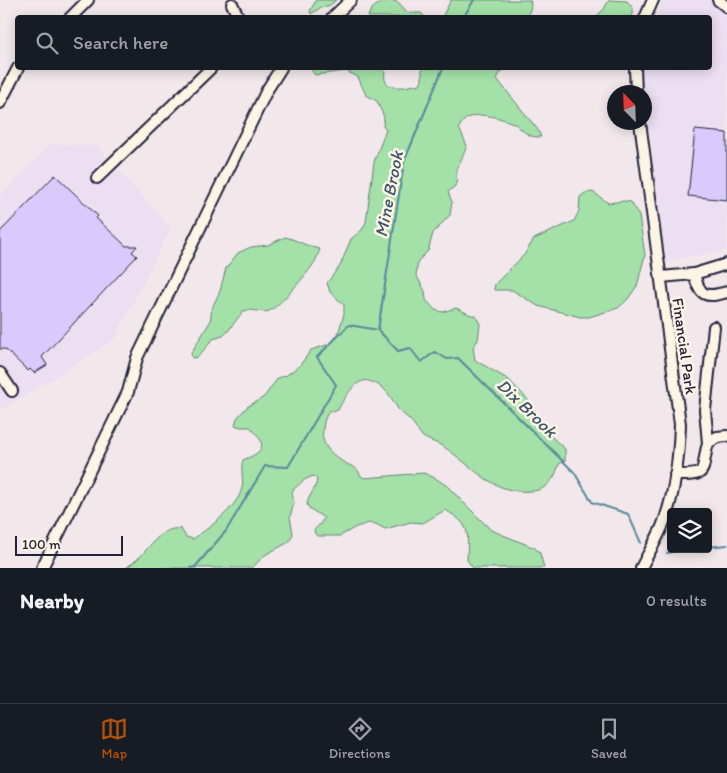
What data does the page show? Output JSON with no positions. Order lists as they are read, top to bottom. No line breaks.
{"streets":{"lane":["Financial Park"]},"water":["Mine Brook","Dix Brook"],"scale_bar":"100 m","north":"top left","page":{"search":"Search here","scale":"100 m","heading":["Nearby","0 results"],"nav":["Map","Directions","Saved"]}}
